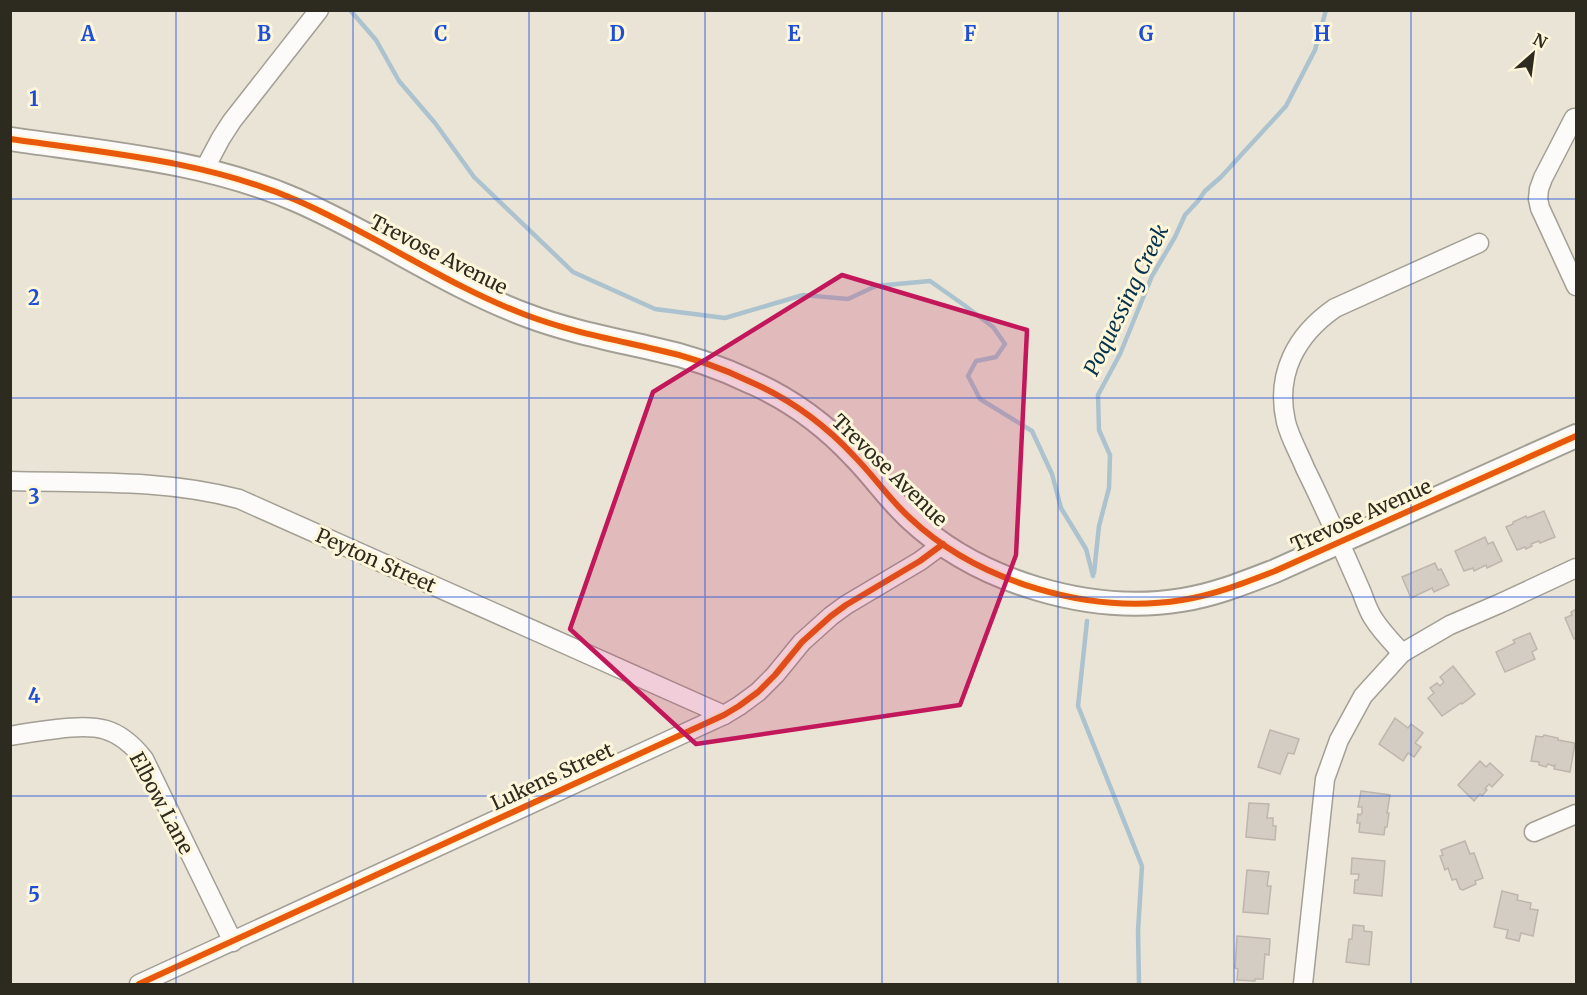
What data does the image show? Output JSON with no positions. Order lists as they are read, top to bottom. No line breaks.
{"streets":{"street":["Trevose Avenue","Peyton Street","Lukens Street","Elbow Lane"]},"crossings":[["Trevose Avenue","Lukens Street"],["Peyton Street","Lukens Street"],["Lukens Street","Elbow Lane"]],"water":["Poquessing Creek"],"north":"top right","grid":{"columns":["A","B","C","D","E","F","G","H"],"rows":["1","2","3","4","5"]}}
